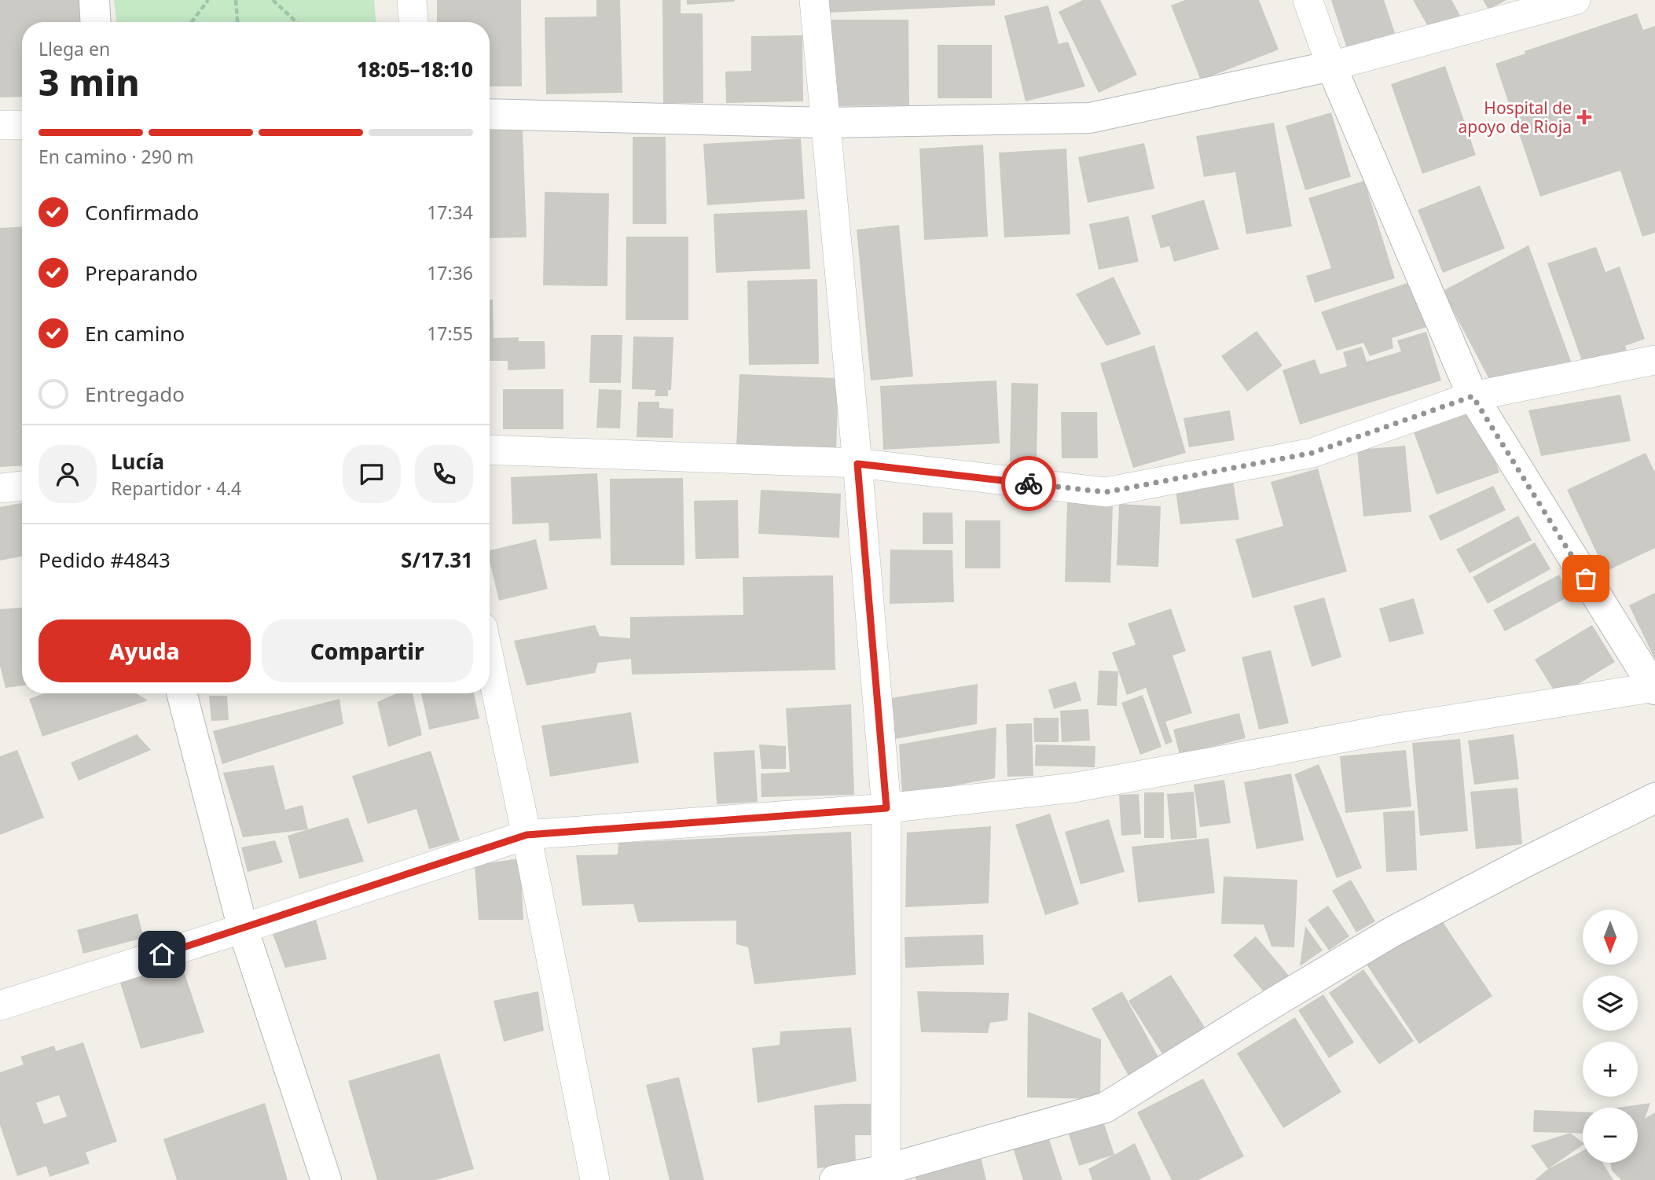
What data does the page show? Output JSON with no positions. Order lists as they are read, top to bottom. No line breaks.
{"places":{"health":["Hospital de apoyo de Rioja"]},"north":"bottom","page":{"heading":["3 min","Llega en","18:05–18:10"],"panel":["Lucía","Repartidor · 4.4","Pedido #4843","S/17.31"],"bar":"En camino · 290 m","list":[["Confirmado","17:34"],["Preparando","17:36"],["En camino","17:55"],"Entregado"],"buttons":["Ayuda","Compartir"],"map_buttons":["+","−"]}}
